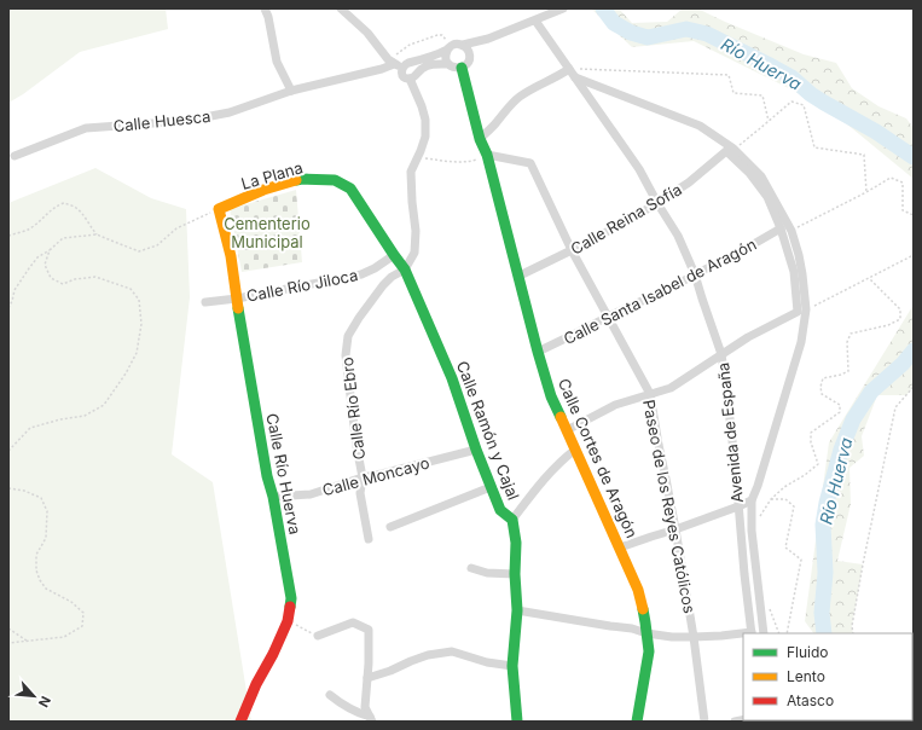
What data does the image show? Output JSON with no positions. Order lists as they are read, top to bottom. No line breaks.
{"streets":{"street":["Calle Huesca","La Plana","Calle Reina Sofía","Calle Río Jiloca","Calle Santa Isabel de Aragón","Calle Río Ebro","Calle Ramón y Cajal","Avenida de España","Calle Cortes de Aragón","Calle Río Huerva","Calle Moncayo","Paseo de los Reyes Católicos"]},"crossings":[["La Plana","Calle Río Jiloca"],["La Plana","Calle Río Ebro"],["La Plana","Calle Ramón y Cajal"],["La Plana","Calle Río Huerva"],["Calle Reina Sofía","Avenida de España"],["Calle Reina Sofía","Calle Cortes de Aragón"],["Calle Reina Sofía","Paseo de los Reyes Católicos"],["Calle Río Jiloca","Calle Río Huerva"],["Calle Santa Isabel de Aragón","Avenida de España"],["Calle Santa Isabel de Aragón","Calle Cortes de Aragón"],["Calle Santa Isabel de Aragón","Paseo de los Reyes Católicos"],["Calle Río Ebro","Calle Ramón y Cajal"],["Calle Río Ebro","Calle Moncayo"],["Calle Ramón y Cajal","Calle Moncayo"],["Calle Cortes de Aragón","Paseo de los Reyes Católicos"],["Calle Río Huerva","Calle Moncayo"]],"water":["Río Huerva"],"parks":["Cementerio Municipal"],"legend":["Fluido","Lento","Atasco"],"north":"bottom right"}
